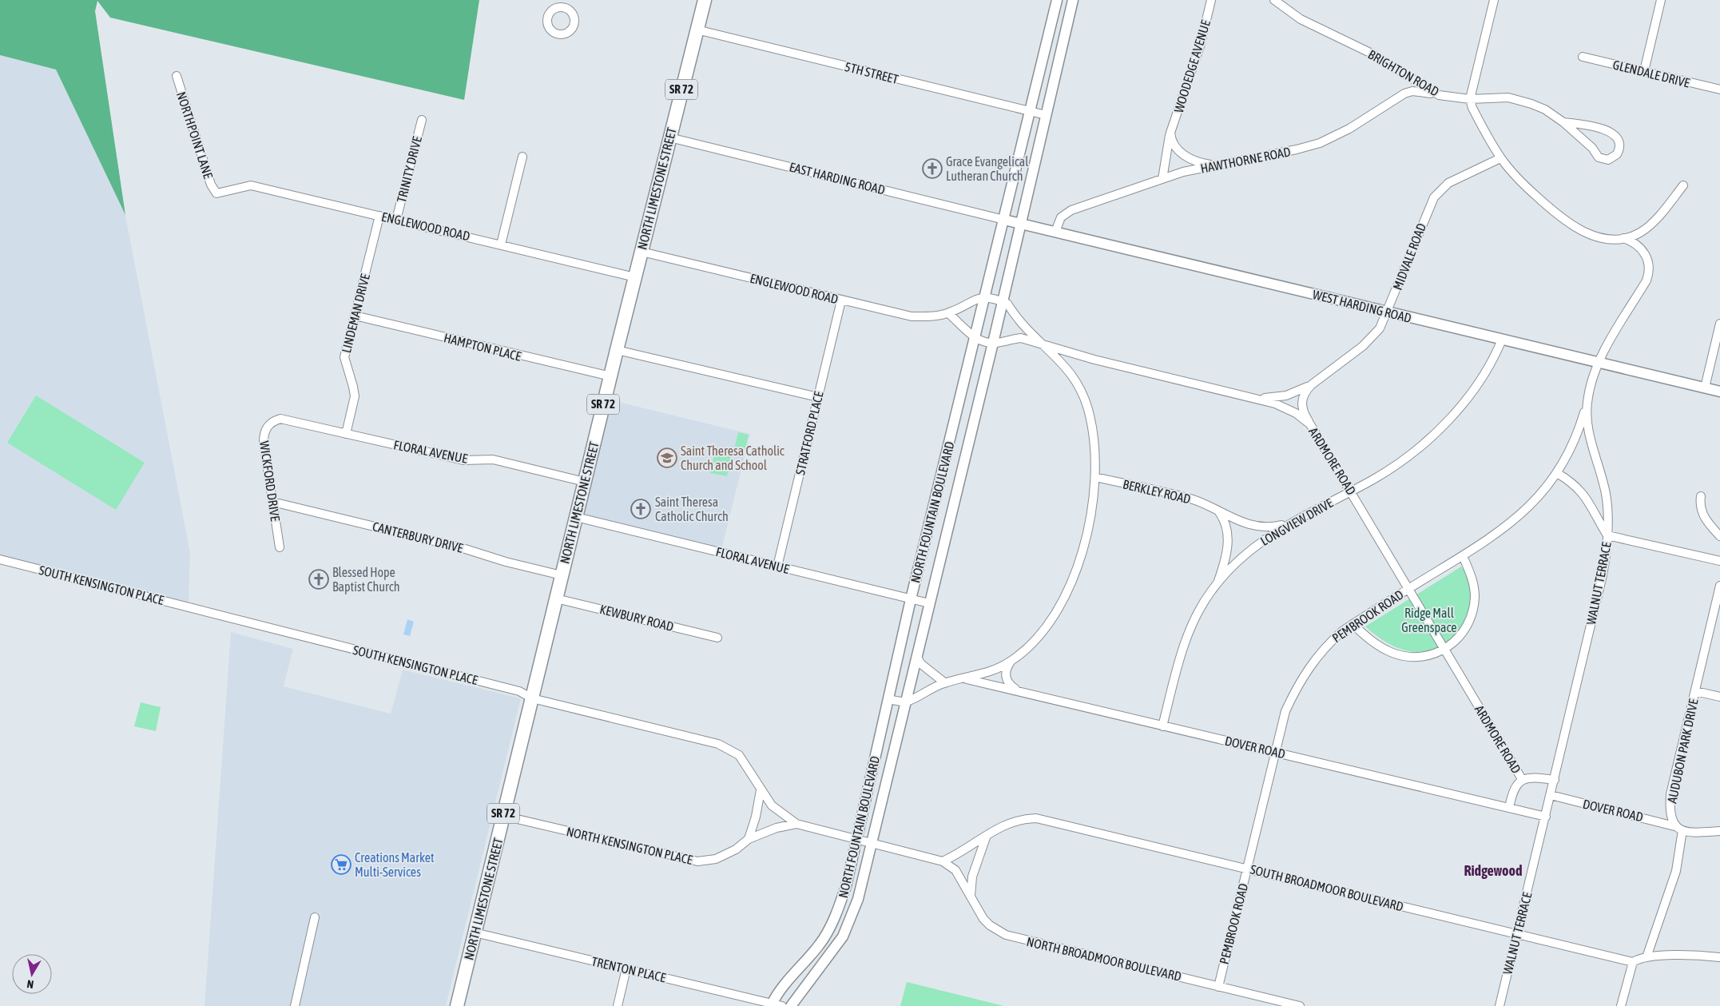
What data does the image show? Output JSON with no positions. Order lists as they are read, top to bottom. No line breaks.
{"streets":{"main road":["SR 72","NORTH LIMESTONE STREET"],"street":["WOODEDGE AVENUE","5TH STREET","BRIGHTON ROAD","GLENDALE DRIVE","NORTHPOINT LANE","HAWTHORNE ROAD","TRINITY DRIVE","EAST HARDING ROAD","ENGLEWOOD ROAD","MIDVALE ROAD","WEST HARDING ROAD","LINDEMAN DRIVE","HAMPTON PLACE","STRATFORD PLACE","FLORAL AVENUE","ARDMORE ROAD","WICKFORD DRIVE","BERKLEY ROAD","NORTH FOUNTAIN BOULEVARD","LONGVIEW DRIVE","CANTERBURY DRIVE","WALNUT TERRACE","SOUTH KENSINGTON PLACE","PEMBROOK ROAD","KEWBURY ROAD","DOVER ROAD","AUDUBON PARK DRIVE","NORTH KENSINGTON PLACE","SOUTH BROADMOOR BOULEVARD","NORTH BROADMOOR BOULEVARD","TRENTON PLACE"]},"crossings":[["WOODEDGE AVENUE","HAWTHORNE ROAD"],["5TH STREET","NORTH LIMESTONE STREET"],["5TH STREET","NORTH FOUNTAIN BOULEVARD"],["BRIGHTON ROAD","HAWTHORNE ROAD"],["NORTHPOINT LANE","ENGLEWOOD ROAD"],["HAWTHORNE ROAD","WEST HARDING ROAD"],["TRINITY DRIVE","ENGLEWOOD ROAD"],["EAST HARDING ROAD","NORTH LIMESTONE STREET"],["EAST HARDING ROAD","WEST HARDING ROAD"],["EAST HARDING ROAD","NORTH FOUNTAIN BOULEVARD"],["NORTH LIMESTONE STREET","ENGLEWOOD ROAD"],["NORTH LIMESTONE STREET","HAMPTON PLACE"],["NORTH LIMESTONE STREET","FLORAL AVENUE"],["NORTH LIMESTONE STREET","CANTERBURY DRIVE"],["NORTH LIMESTONE STREET","SOUTH KENSINGTON PLACE"],["NORTH LIMESTONE STREET","KEWBURY ROAD"],["NORTH LIMESTONE STREET","NORTH KENSINGTON PLACE"],["NORTH LIMESTONE STREET","TRENTON PLACE"],["ENGLEWOOD ROAD","LINDEMAN DRIVE"],["ENGLEWOOD ROAD","STRATFORD PLACE"],["ENGLEWOOD ROAD","NORTH FOUNTAIN BOULEVARD"],["MIDVALE ROAD","WEST HARDING ROAD"],["MIDVALE ROAD","ARDMORE ROAD"],["WEST HARDING ROAD","NORTH FOUNTAIN BOULEVARD"],["WEST HARDING ROAD","LONGVIEW DRIVE"],["WEST HARDING ROAD","WALNUT TERRACE"],["LINDEMAN DRIVE","HAMPTON PLACE"],["LINDEMAN DRIVE","FLORAL AVENUE"],["LINDEMAN DRIVE","WICKFORD DRIVE"],["STRATFORD PLACE","FLORAL AVENUE"],["FLORAL AVENUE","WICKFORD DRIVE"],["FLORAL AVENUE","NORTH FOUNTAIN BOULEVARD"],["ARDMORE ROAD","NORTH FOUNTAIN BOULEVARD"],["ARDMORE ROAD","LONGVIEW DRIVE"],["ARDMORE ROAD","WALNUT TERRACE"],["ARDMORE ROAD","PEMBROOK ROAD"],["ARDMORE ROAD","DOVER ROAD"],["WICKFORD DRIVE","CANTERBURY DRIVE"],["BERKLEY ROAD","LONGVIEW DRIVE"],["NORTH FOUNTAIN BOULEVARD","TRENTON PLACE"],["LONGVIEW DRIVE","DOVER ROAD"],["WALNUT TERRACE","PEMBROOK ROAD"],["WALNUT TERRACE","DOVER ROAD"],["WALNUT TERRACE","SOUTH BROADMOOR BOULEVARD"],["SOUTH KENSINGTON PLACE","NORTH KENSINGTON PLACE"],["PEMBROOK ROAD","DOVER ROAD"],["PEMBROOK ROAD","SOUTH BROADMOOR BOULEVARD"],["PEMBROOK ROAD","NORTH BROADMOOR BOULEVARD"],["DOVER ROAD","AUDUBON PARK DRIVE"],["SOUTH BROADMOOR BOULEVARD","NORTH BROADMOOR BOULEVARD"]],"districts":["Ridgewood"],"parks":["Ridge Mall Greenspace"],"places":{"church":["Grace Evangelical Lutheran Church","Saint Theresa Catholic Church","Blessed Hope Baptist Church"],"school or university":["Saint Theresa Catholic Church and School"],"supermarket":["Creations Market Multi-Services"]},"north":"bottom"}
